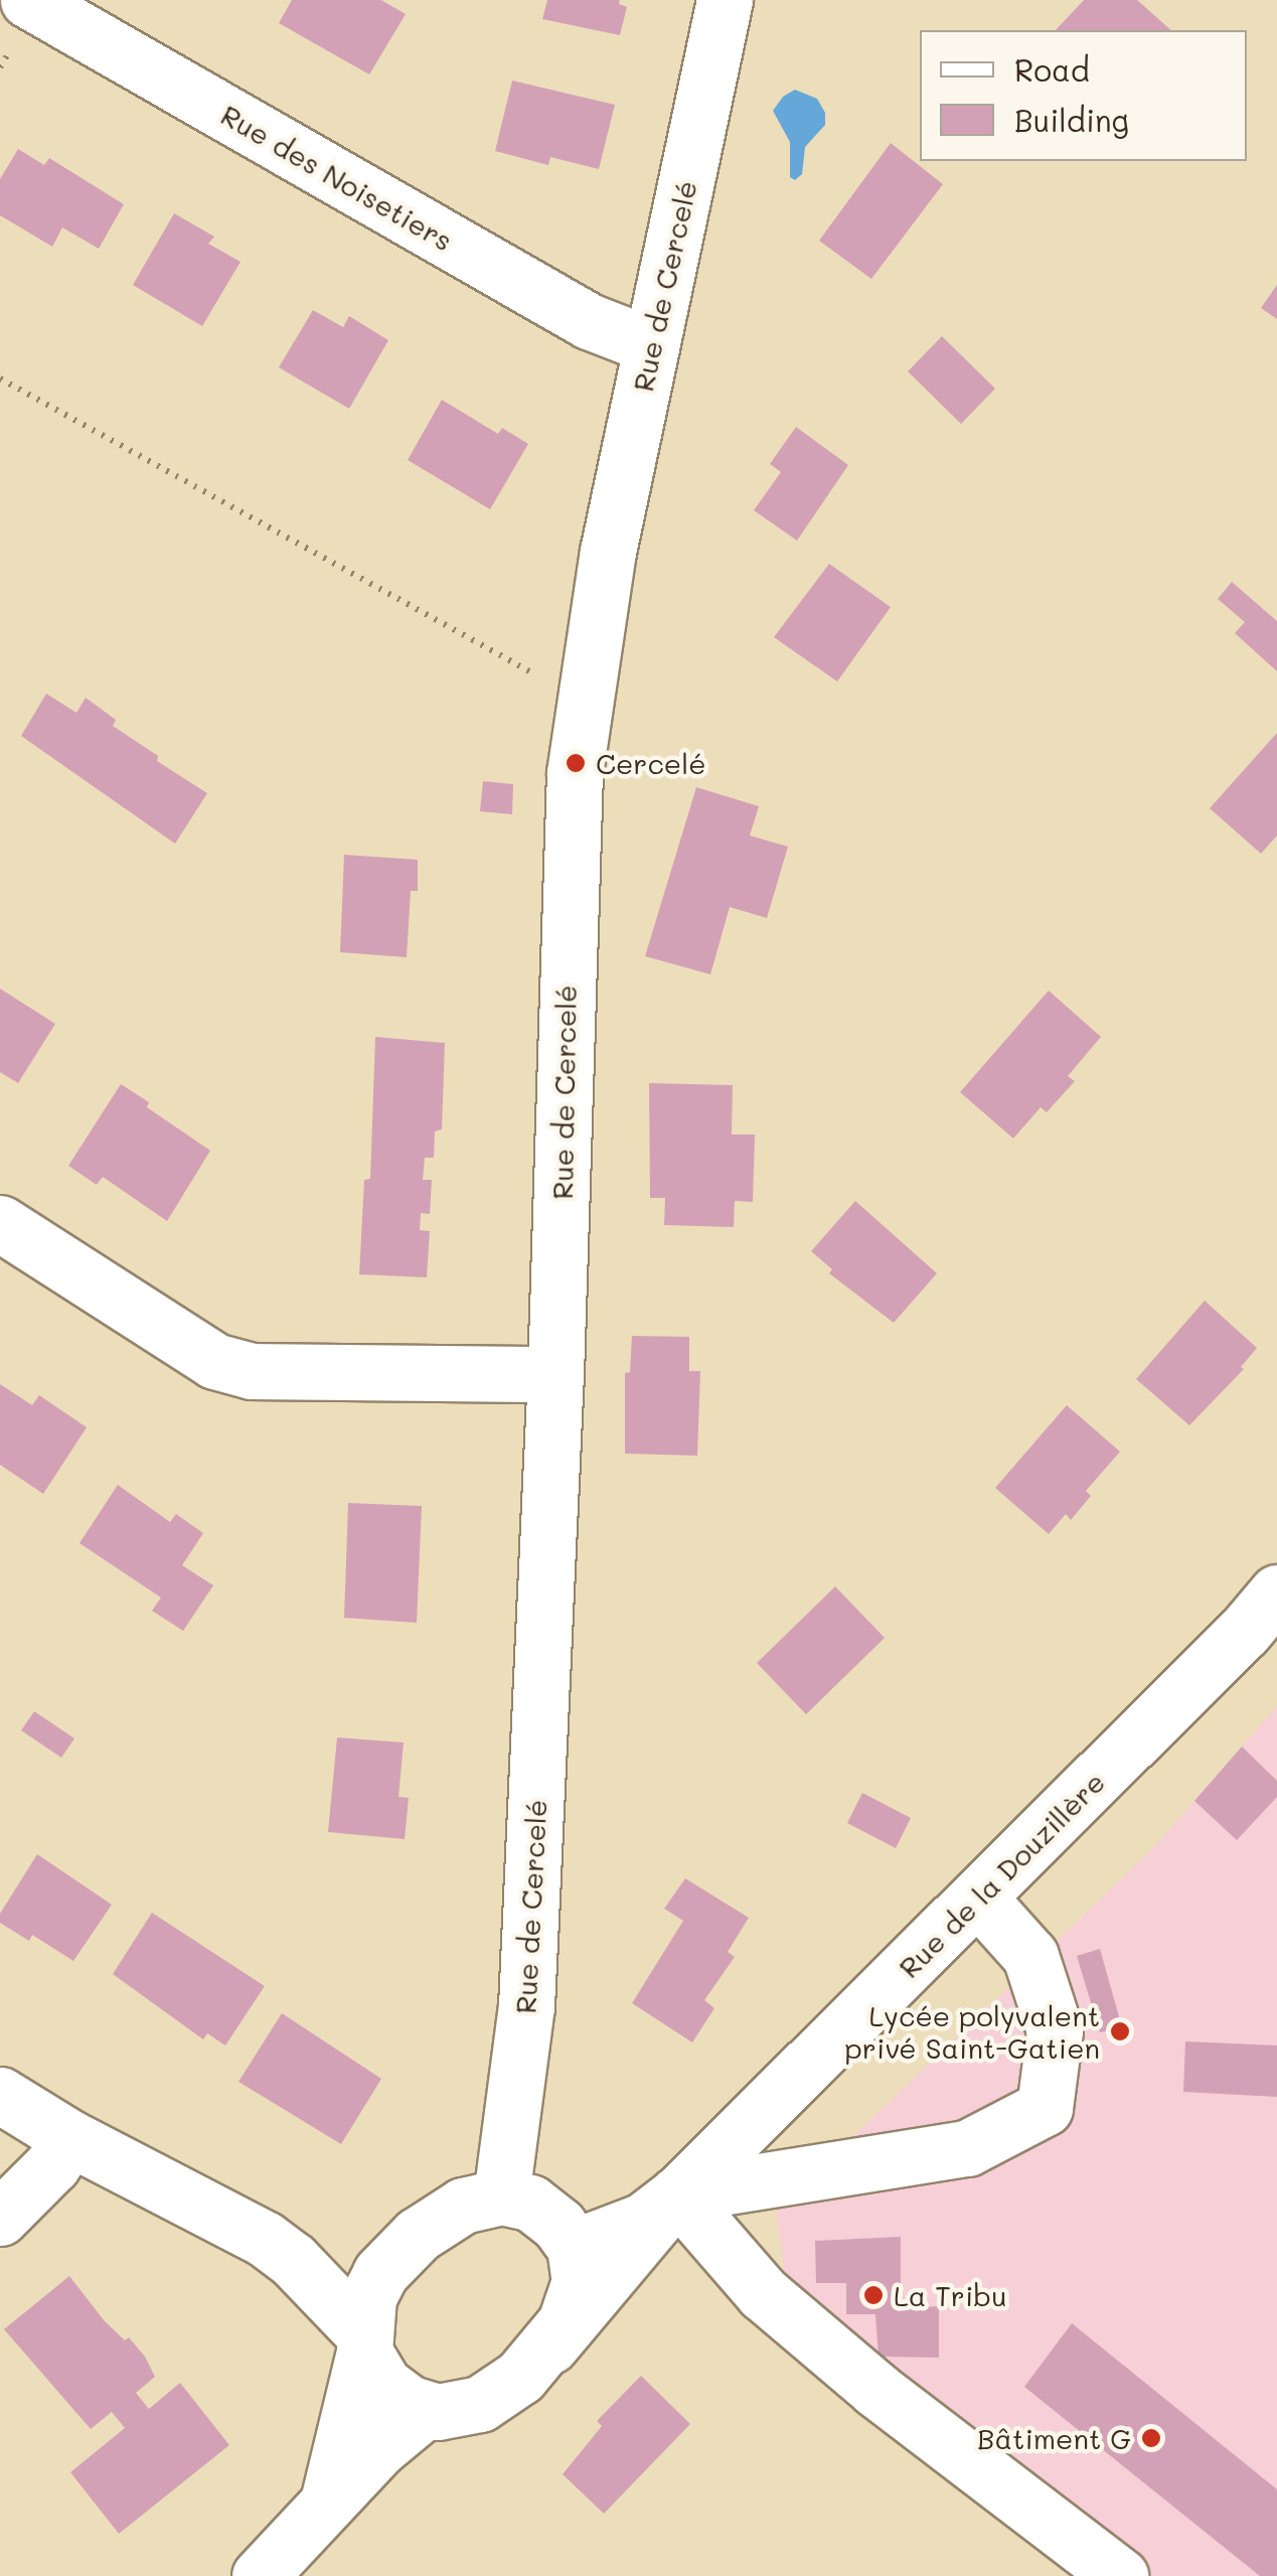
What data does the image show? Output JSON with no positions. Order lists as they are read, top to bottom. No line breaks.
{"streets":{"street":["Rue des Noisetiers","Rue de Cercelé","Rue de la Douzillère"]},"crossings":[["Rue des Noisetiers","Rue de Cercelé"],["Rue de Cercelé","Rue de la Douzillère"]],"places":["Cercelé","Lycée polyvalent privé Saint-Gatien","La Tribu","Bâtiment G"],"legend":["Road","Building"]}
